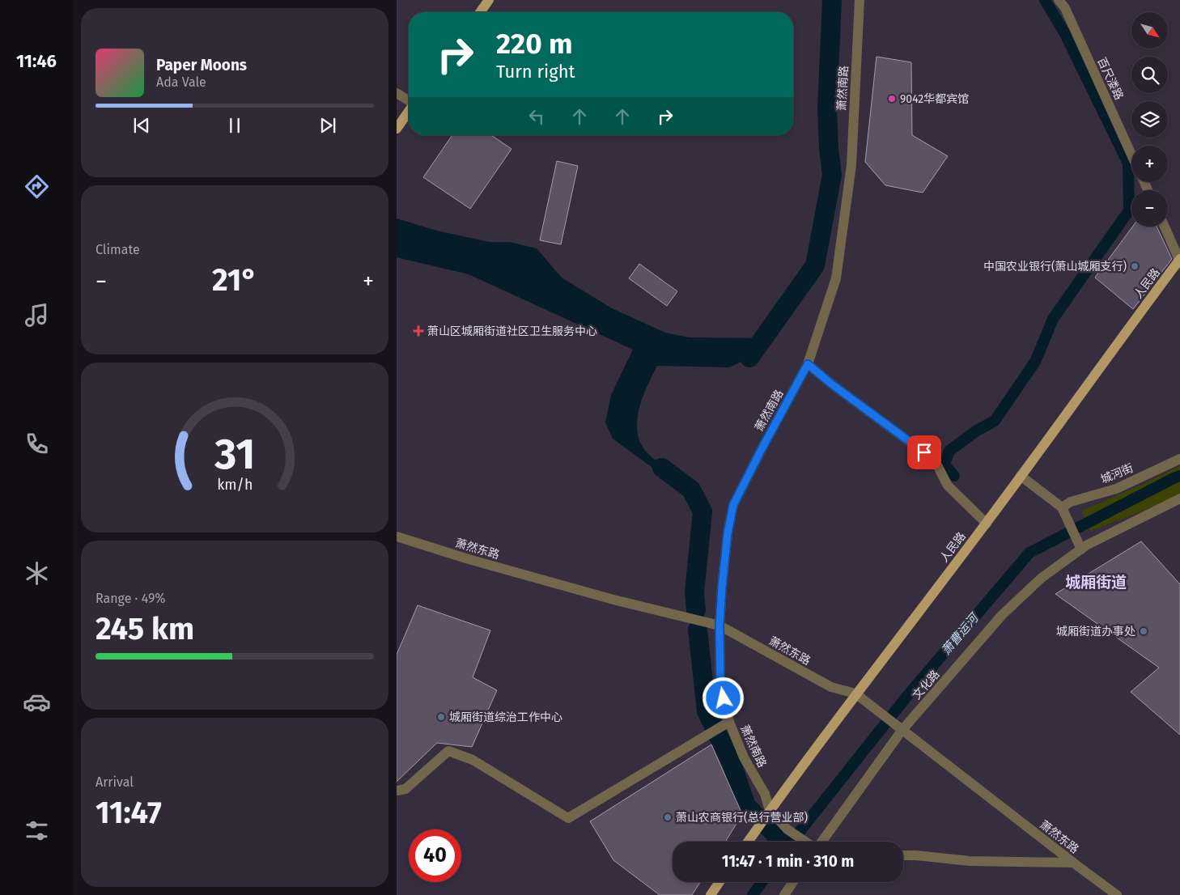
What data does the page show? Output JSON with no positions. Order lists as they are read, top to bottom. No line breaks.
{"streets":{"main road":["人民路"],"street":["百尺溇路","萧然南路","城河街","萧然东路","文化路"]},"crossings":[["萧然南路","人民路"],["萧然南路","萧然东路"],["人民路","萧然东路"],["萧然东路","文化路"]],"districts":["城厢街道"],"water":["萧曹运河"],"places":{"other":["9042华都宾馆","中国农业银行(萧山城厢支行)","城厢街道办事处","城厢街道综治工作中心","萧山农商银行(总行营业部)"],"health":["萧山区城厢街道社区卫生服务中心"]},"north":"bottom right","page":{"tabs":"11:46","map_buttons":["+","−"],"turn":["220 m","Turn right"],"song":["Paper Moons","Ada Vale"],"tile":["Climate",["Range · 49%","245 km"],["Arrival","11:47"]],"heat":["−","21°","+"],"limit":"40","trip":"11:47 · 1 min · 310 m","gauge":["31","km/h"]}}
